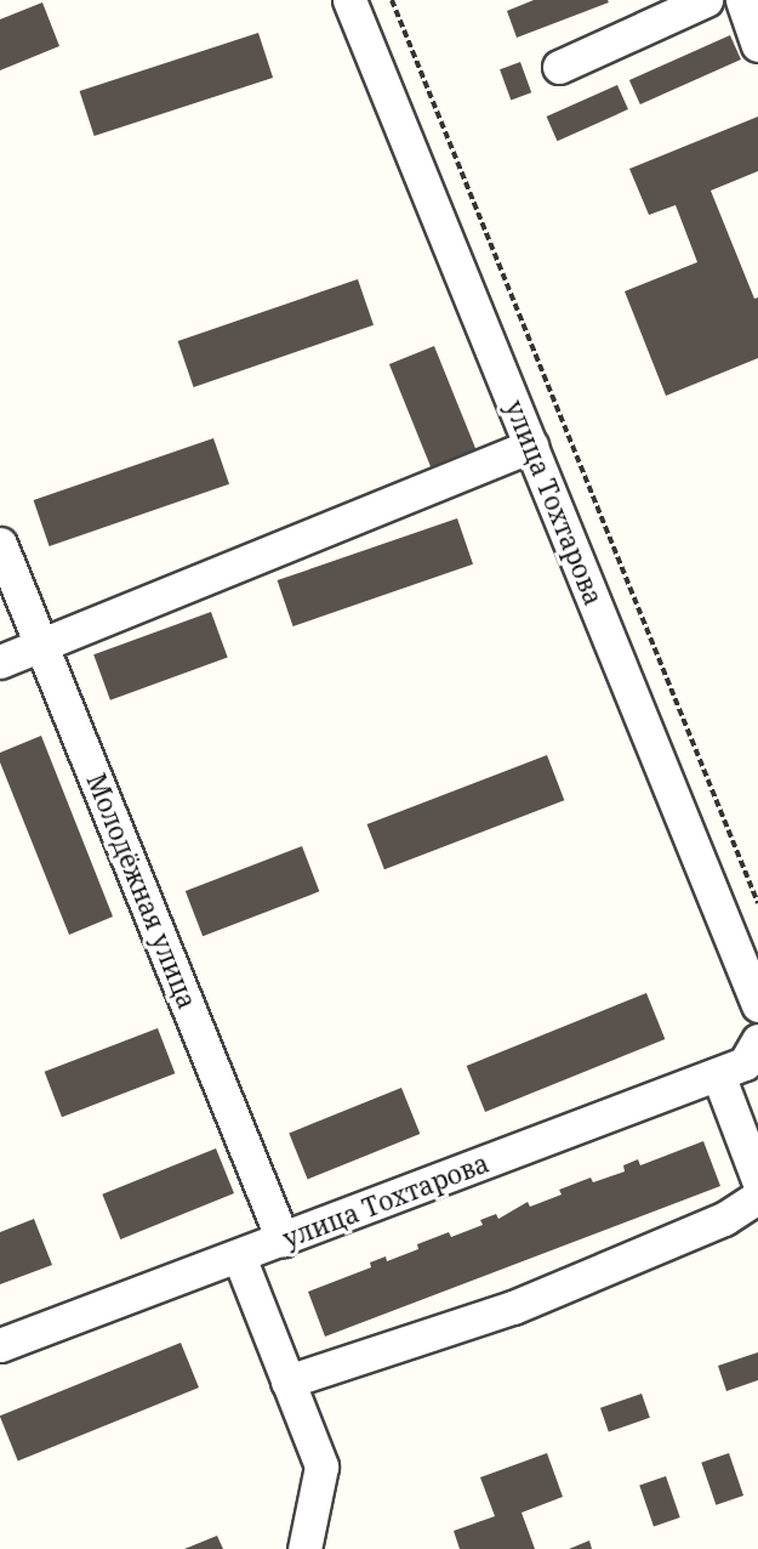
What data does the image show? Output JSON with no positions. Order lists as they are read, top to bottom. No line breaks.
{"streets":{"street":["улица Тохтарова","Молодёжная улица"]},"crossings":[["улица Тохтарова","Молодёжная улица"]]}
